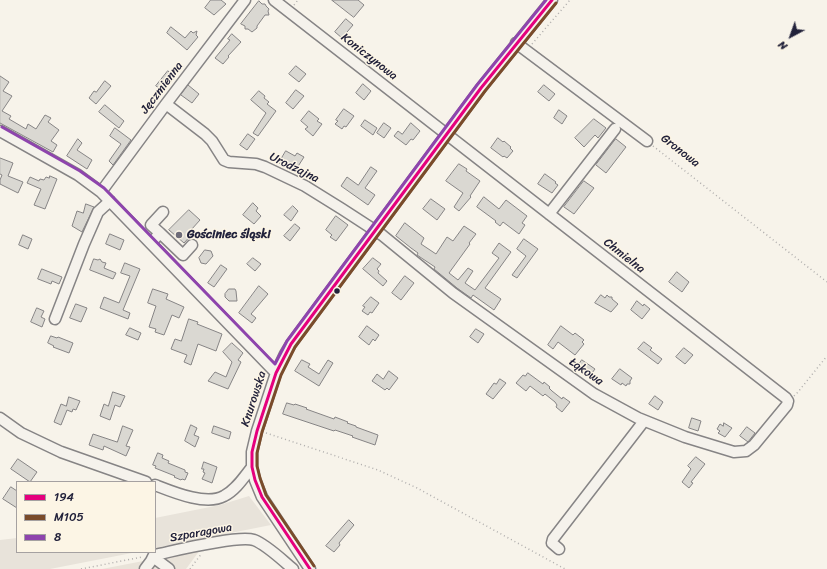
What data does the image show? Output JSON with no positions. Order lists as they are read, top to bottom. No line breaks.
{"streets":{"street":["Koniczynowa","Jęczmienna","Gronowa","Urodzajna","Chmielna","Łąkowa","Knurowska","Szparagowa"]},"crossings":[["Koniczynowa","Chmielna"],["Koniczynowa","Knurowska"],["Jęczmienna","Urodzajna"],["Gronowa","Knurowska"],["Urodzajna","Łąkowa"],["Urodzajna","Knurowska"],["Chmielna","Łąkowa"],["Chmielna","Knurowska"],["Łąkowa","Knurowska"]],"places":["Gościniec śląski"],"lines":["transit line 194","transit line 8","transit line M105"],"legend":["194","M105","8"],"north":"bottom left"}
